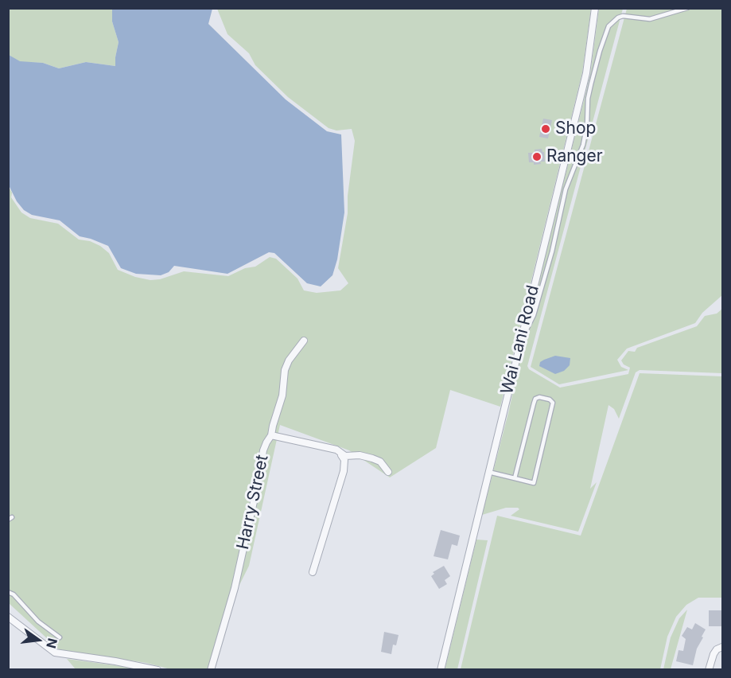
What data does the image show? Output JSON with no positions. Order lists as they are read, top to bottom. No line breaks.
{"streets":{"street":["Wai Lani Road","Harry Street"]},"places":["Shop","Ranger"],"north":"right"}
